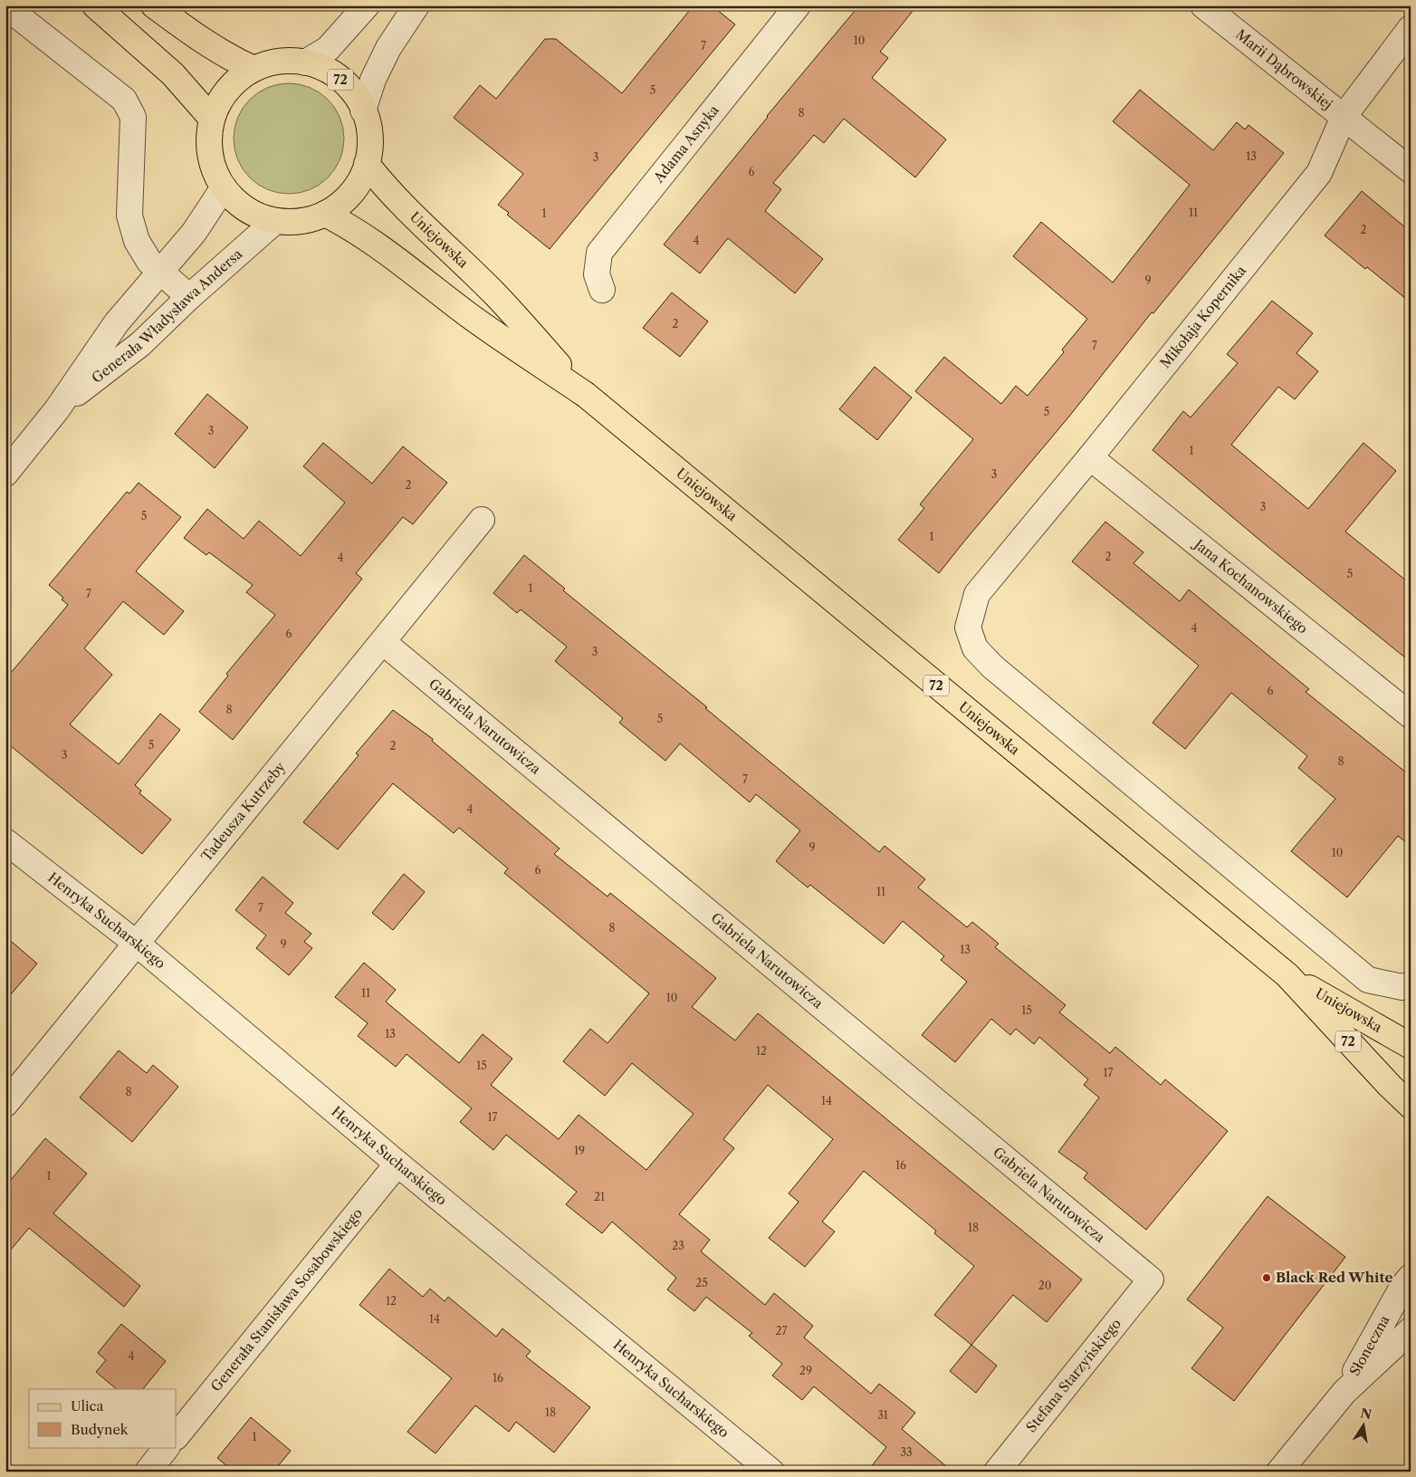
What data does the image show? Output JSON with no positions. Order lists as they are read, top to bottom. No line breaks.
{"streets":{"main road":["72","Uniejowska"],"street":["Marii Dąbrowskiej","Adama Asnyka","Generała Władysława Andersa","Mikołaja Kopernika","Jana Kochanowskiego","Gabriela Narutowicza","Tadeusza Kutrzeby","Henryka Sucharskiego","Generała Stanisława Sosabowskiego","Słoneczna","Stefana Starzyńskiego"]},"crossings":[["Marii Dąbrowskiej","Mikołaja Kopernika"],["72","Uniejowska"],["72","Generała Władysława Andersa"],["Uniejowska","Generała Władysława Andersa"],["Mikołaja Kopernika","Jana Kochanowskiego"],["Gabriela Narutowicza","Tadeusza Kutrzeby"],["Gabriela Narutowicza","Stefana Starzyńskiego"],["Tadeusza Kutrzeby","Henryka Sucharskiego"],["Henryka Sucharskiego","Generała Stanisława Sosabowskiego"]],"places":["Black Red White"],"house_numbers":["10","7","5","8","13","3","6","11","1","2","4","9","2","7","5","3","1","3","2","3","5","1","2","4","5","1","7","4","6","3","6","8","5","5","2","3","8","7","4","9","10","6","11","7","8","9","13","11","10","15","13","12","15","17","8","14","17","19","16","1","21","18","23","25","20","12","14","27","4","29","16","18","31","1","33"],"legend":["Ulica","Budynek"],"north":"top"}
